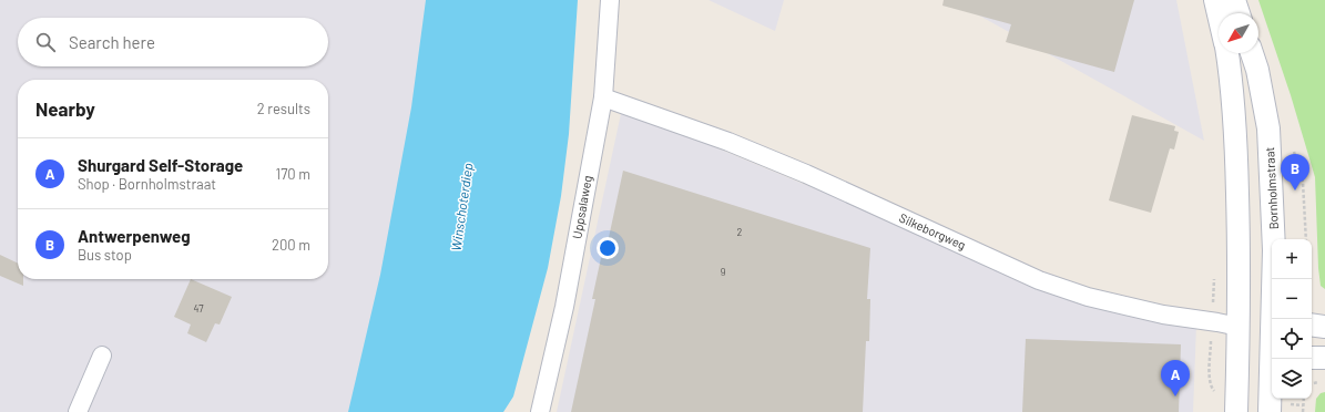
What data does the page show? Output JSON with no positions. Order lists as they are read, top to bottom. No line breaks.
{"streets":{"street":["Bornholmstraat","Uppsalaweg","Silkeborgweg"]},"crossings":[["Uppsalaweg","Silkeborgweg"]],"water":["Winschoterdiep"],"house_numbers":["2","9","47"],"north":"bottom left","page":{"search":"Search here","heading":["Nearby","2 results"],"list":[{"mark":"A","name":"Shurgard Self-Storage","note":"Shop · Bornholmstraat","value":"170 m"},{"mark":"B","name":"Antwerpenweg","note":"Bus stop","value":"200 m"}],"pins":["B","A"],"map_buttons":["+","−"]}}
